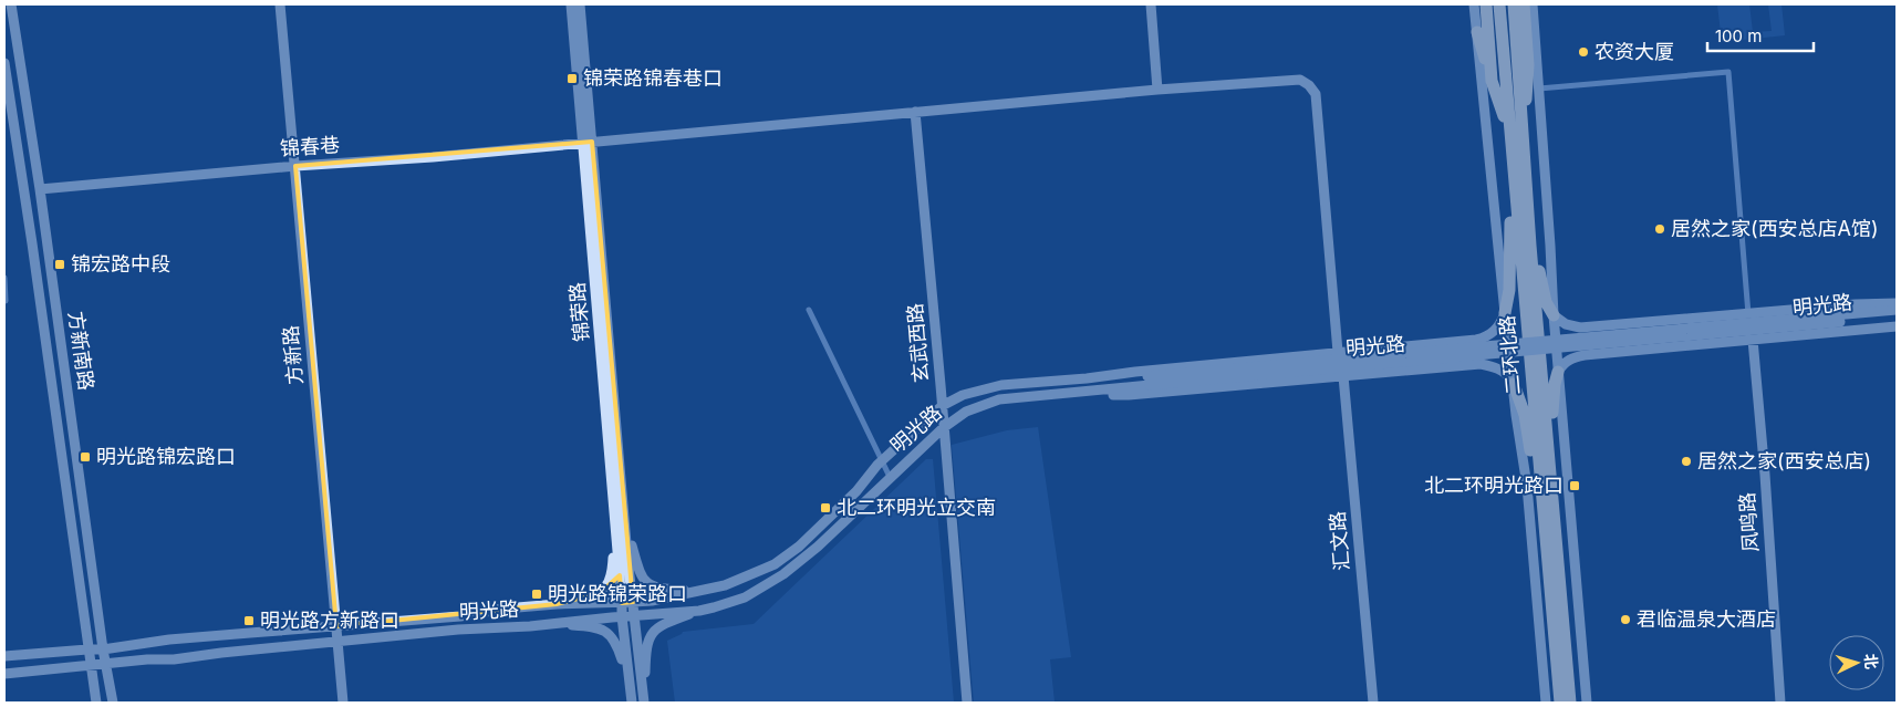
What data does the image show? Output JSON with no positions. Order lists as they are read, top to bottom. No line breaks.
{"streets":{"highway":["二环北路"],"main road":["锦春巷","明光路","锦荣路","玄武西路","方新南路","方新路","凤鸣路","汇文路"]},"crossings":[["锦春巷","锦荣路"],["锦春巷","方新南路"],["锦春巷","方新路"],["明光路","锦荣路"],["明光路","玄武西路"],["明光路","方新南路"],["明光路","方新路"]],"places":{"other":["农资大厦","居然之家(西安总店A馆)","居然之家(西安总店)","君临温泉大酒店"],"transit":["锦荣路锦春巷口","锦宏路中段","明光路锦宏路口","北二环明光路口","北二环明光立交南","明光路锦荣路口","明光路方新路口"]},"scale_bar":"100 m","north":"right"}
